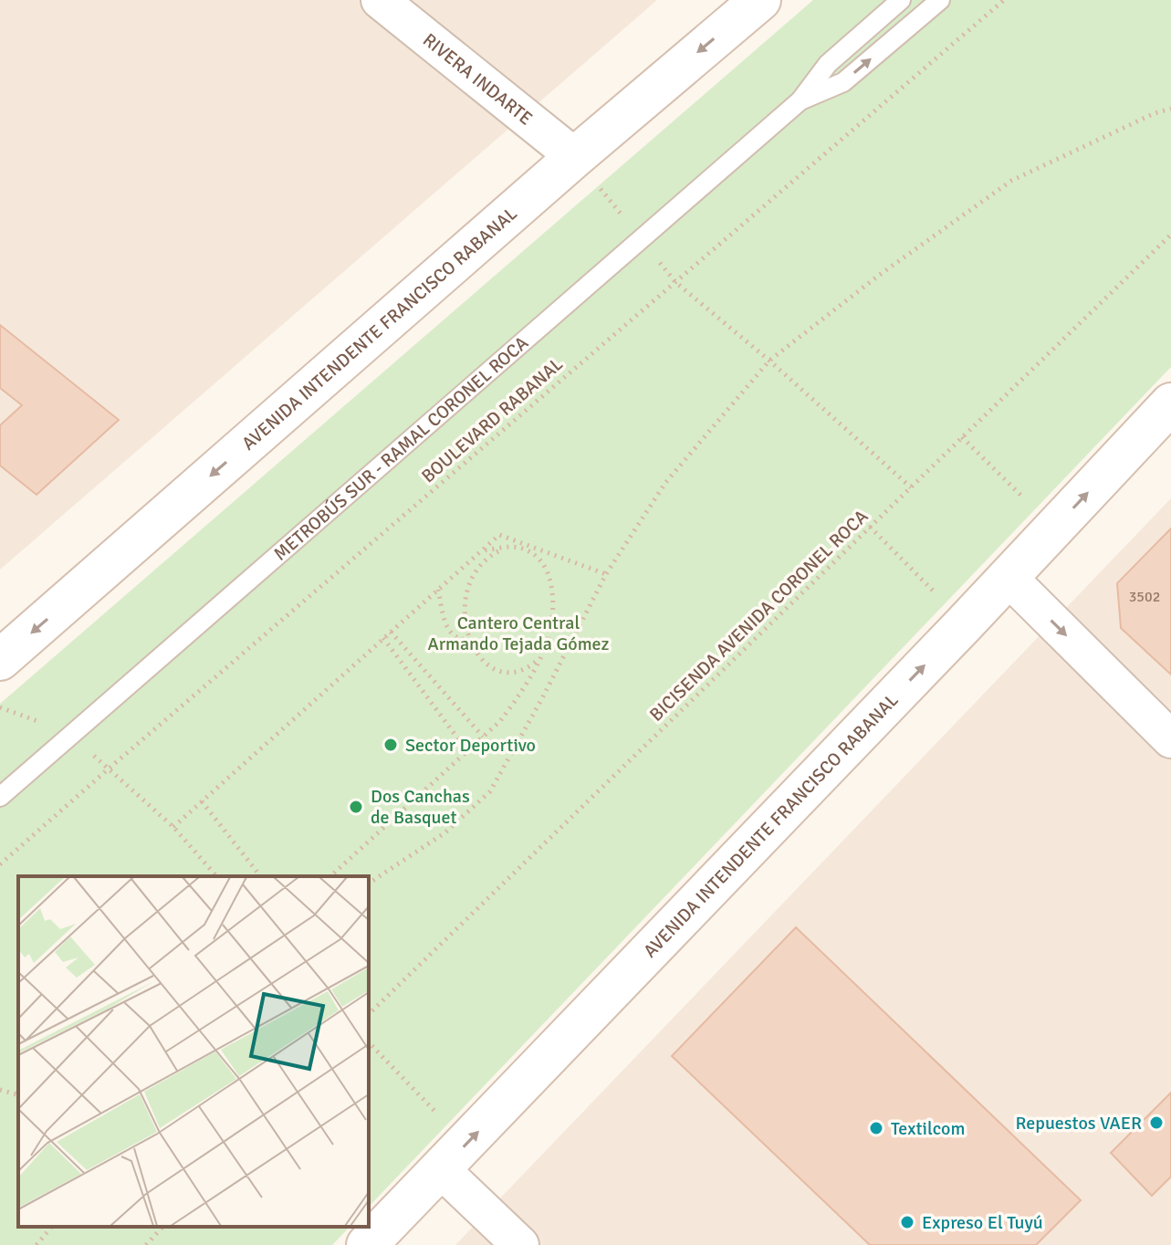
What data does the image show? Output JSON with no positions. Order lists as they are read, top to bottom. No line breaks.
{"streets":{"main road":["AVENIDA INTENDENTE FRANCISCO RABANAL"],"street":["RIVERA INDARTE"],"lane":["METROBÚS SUR - RAMAL CORONEL ROCA"],"path":["BOULEVARD RABANAL","BICISENDA AVENIDA CORONEL ROCA"]},"crossings":[["RIVERA INDARTE","AVENIDA INTENDENTE FRANCISCO RABANAL"]],"parks":["Cantero Central Armando Tejada Gómez"],"places":["Sector Deportivo","Dos Canchas de Basquet","Repuestos VAER","Textilcom","Expreso El Tuyú"],"house_numbers":["3502"]}
